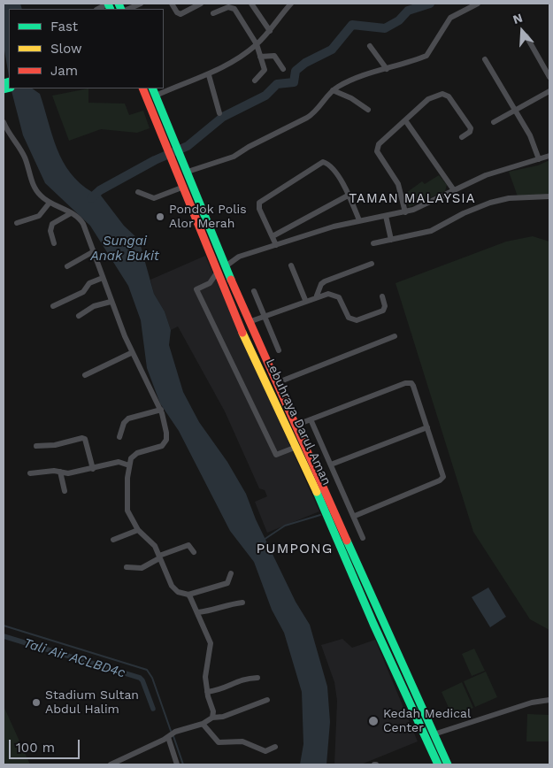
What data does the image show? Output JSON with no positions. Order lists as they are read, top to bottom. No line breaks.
{"streets":{"main road":["Lebuhraya Darul Aman"]},"districts":["TAMAN MALAYSIA","PUMPONG"],"water":["Sungai Anak Bukit","Tali Air ACLBD4c"],"places":["Pondok Polis Alor Merah","Stadium Sultan Abdul Halim","Kedah Medical Center"],"legend":["Fast","Slow","Jam"],"scale_bar":"100 m","north":"top"}
